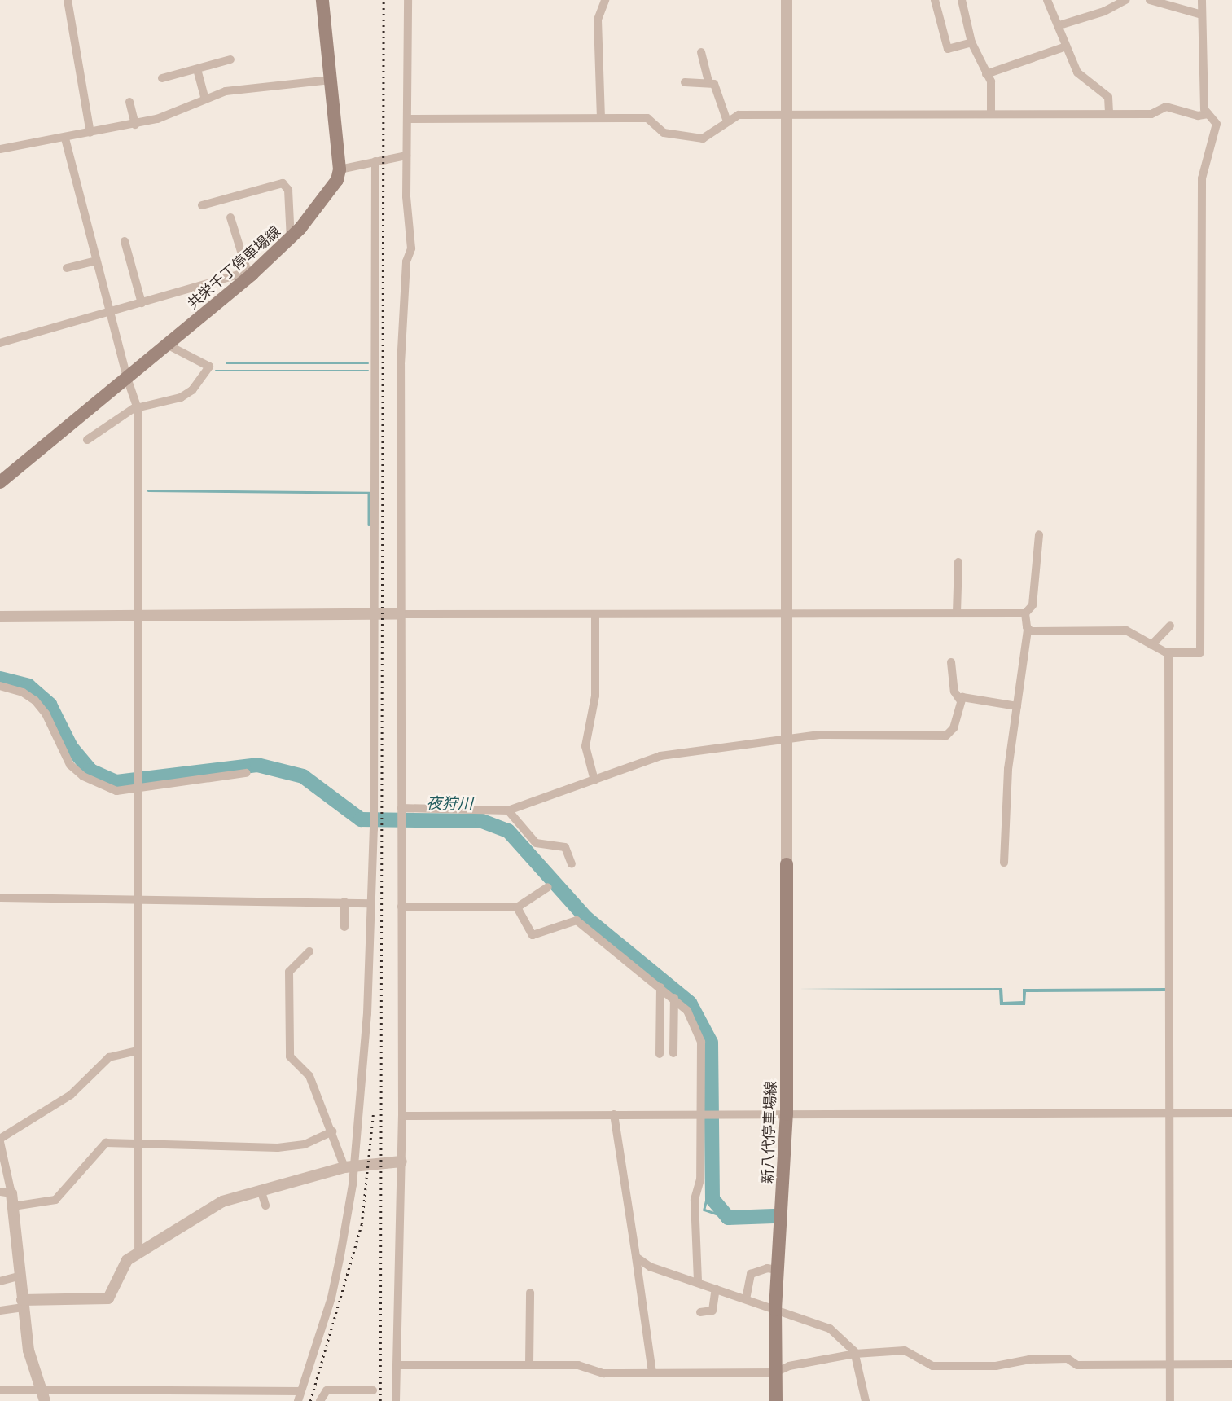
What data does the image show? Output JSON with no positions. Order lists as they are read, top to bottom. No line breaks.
{"streets":{"main road":["共栄千丁停車場線","新八代停車場線"]},"water":["夜狩川"]}
